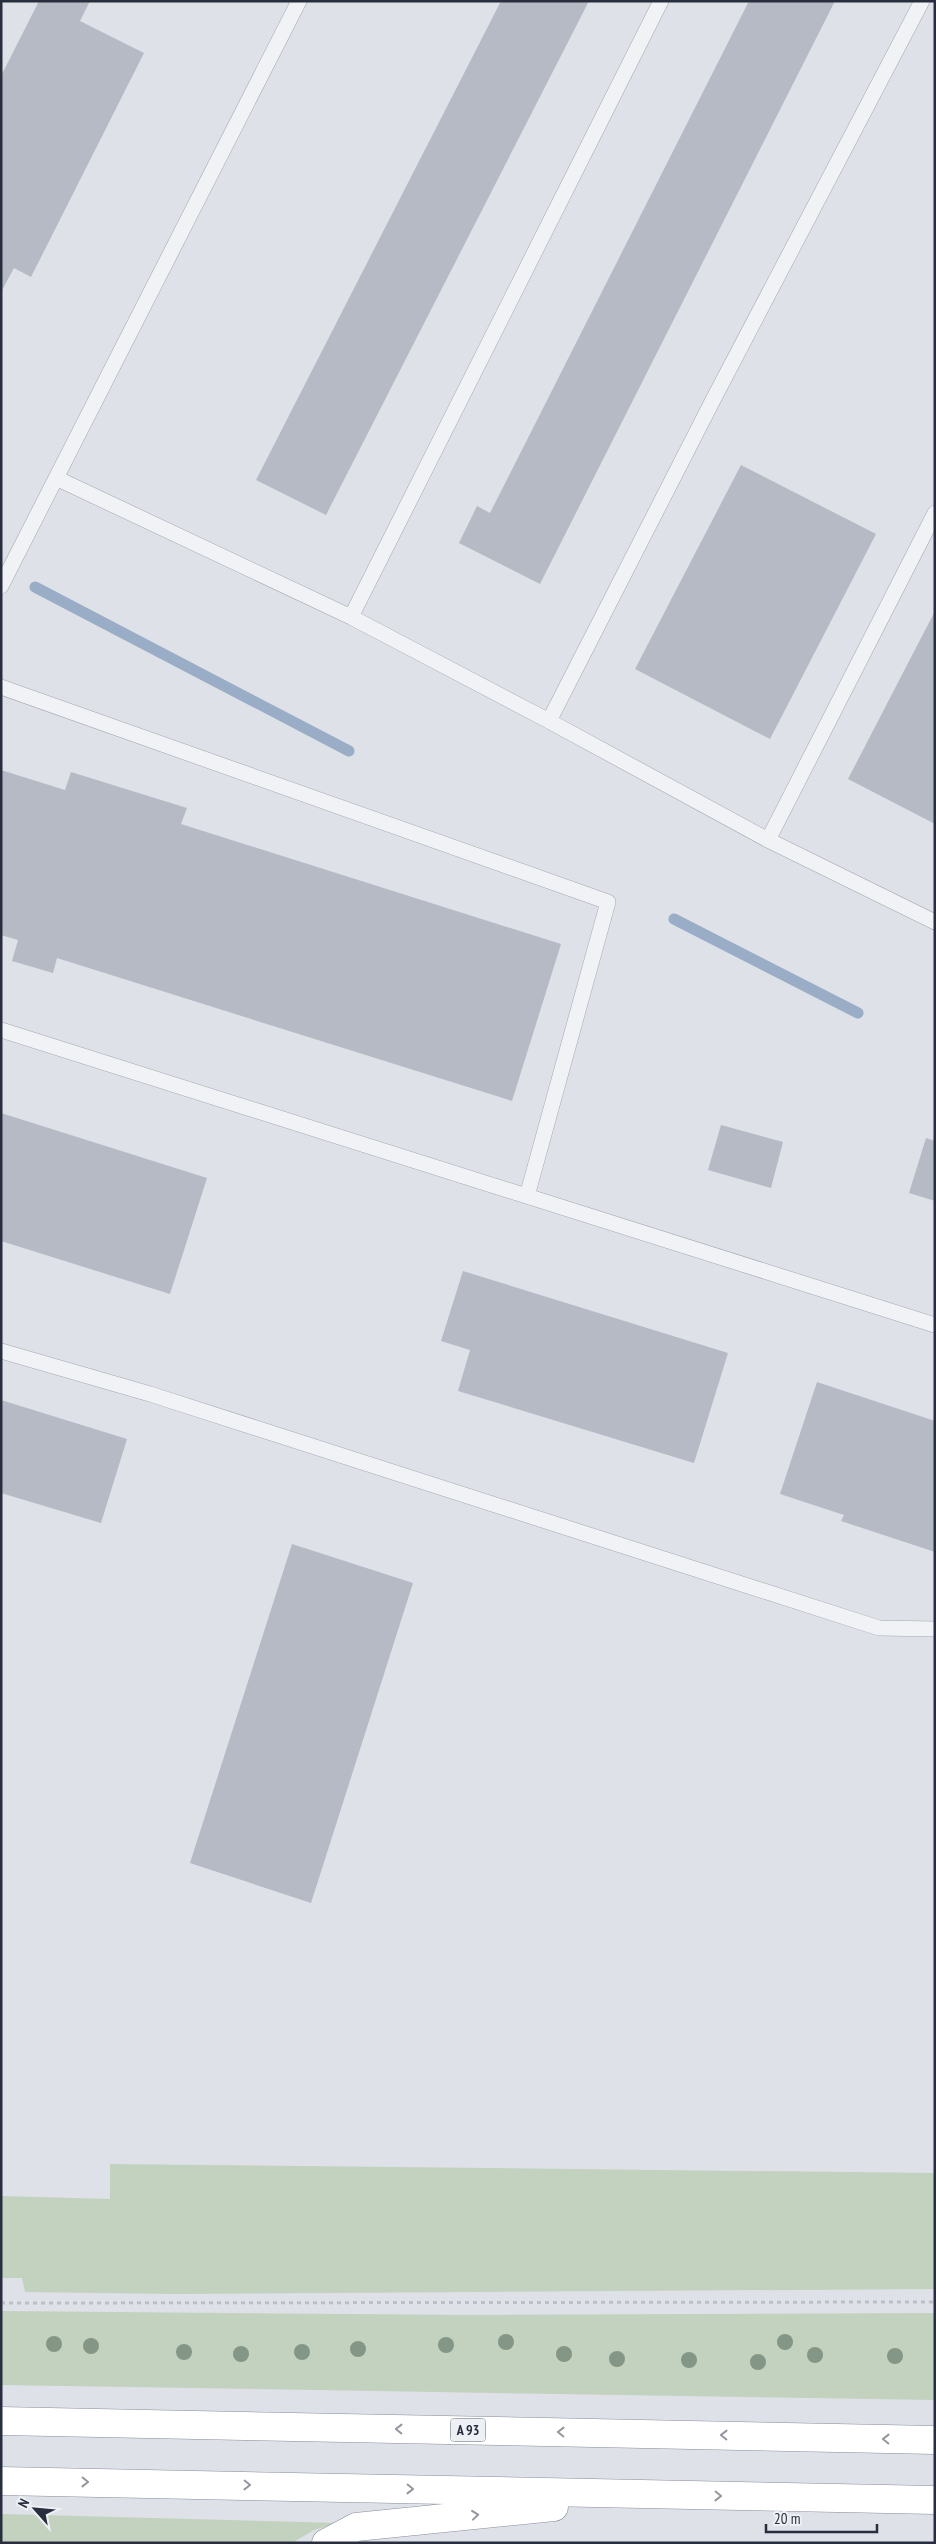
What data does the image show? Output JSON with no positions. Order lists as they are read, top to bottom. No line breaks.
{"streets":{"highway":["A 93"]},"scale_bar":"20 m","north":"top left"}
